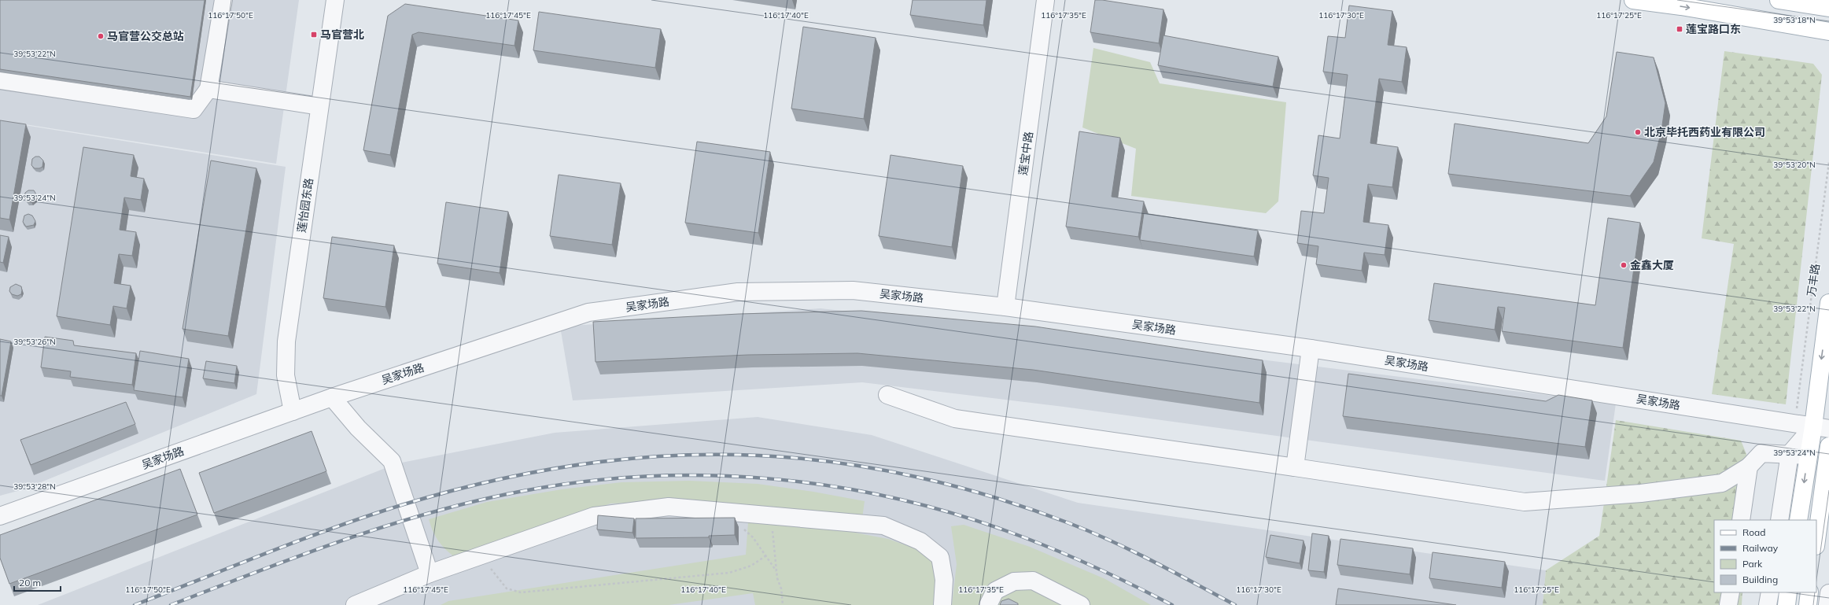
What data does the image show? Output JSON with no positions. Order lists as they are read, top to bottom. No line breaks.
{"streets":{"main road":["万丰路"],"street":["莲宝中路","莲怡园东路","吴家场路"]},"crossings":[["莲宝中路","吴家场路"],["莲怡园东路","吴家场路"],["万丰路","吴家场路"]],"places":{"transit":["莲宝路口东","马官营北"],"other":["马官营公交总站","北京毕托西药业有限公司","金鑫大厦"]},"legend":["Road","Railway","Park","Building"],"scale_bar":"20 m","coordinates":["116°17'50\"E","116°17'45\"E","116°17'40\"E","116°17'35\"E","116°17'30\"E","116°17'25\"E","39°53'18\"N","39°53'22\"N","39°53'20\"N","39°53'24\"N","39°53'26\"N","39°53'28\"N"]}
